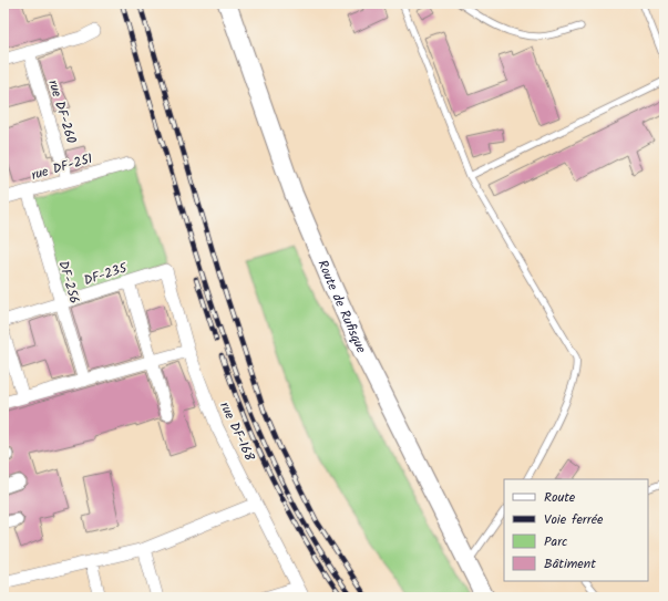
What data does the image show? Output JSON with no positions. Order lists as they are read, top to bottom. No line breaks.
{"streets":{"main road":["Route de Rufisque"],"street":["rue DF-260","rue DF-251","DF-235","DF-256","rue DF-168"]},"crossings":[["rue DF-260","rue DF-251"],["rue DF-251","DF-256"],["DF-235","DF-256"],["DF-235","rue DF-168"]],"legend":["Route","Voie ferrée","Parc","Bâtiment"]}
